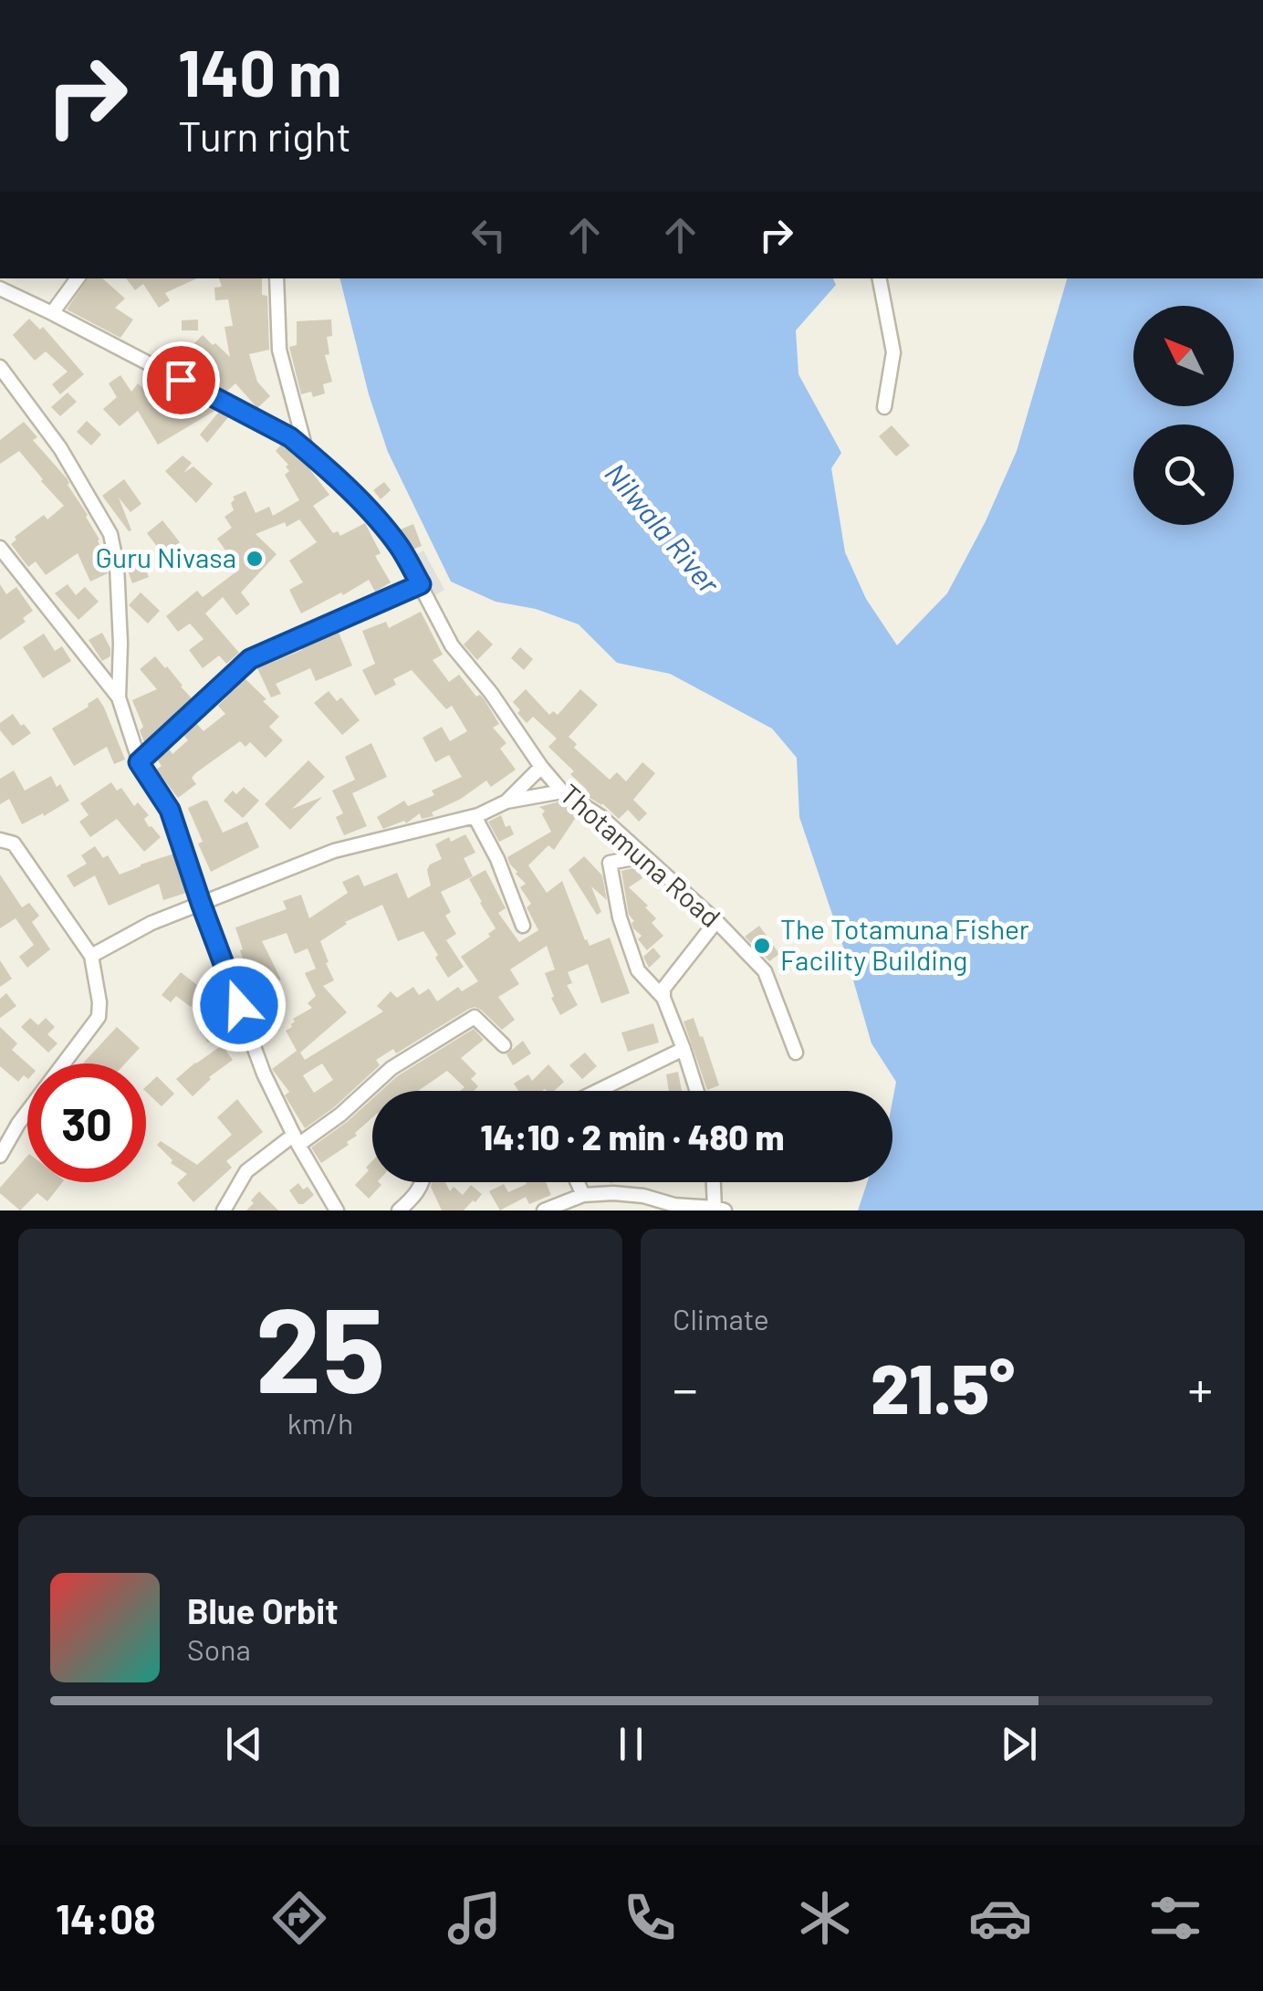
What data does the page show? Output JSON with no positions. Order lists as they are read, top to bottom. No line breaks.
{"streets":{"street":["Thotamuna Road"]},"water":["Nilwala River"],"places":["Guru Nivasa","The Totamuna Fisher Facility Building"],"north":"top left","page":{"turn":["140 m","Turn right"],"limit":"30","trip":"14:10 · 2 min · 480 m","tile":[["25","km/h"],"Climate"],"heat":["−","21.5°","+"],"song":["Blue Orbit","Sona"],"tabs":"14:08"}}
